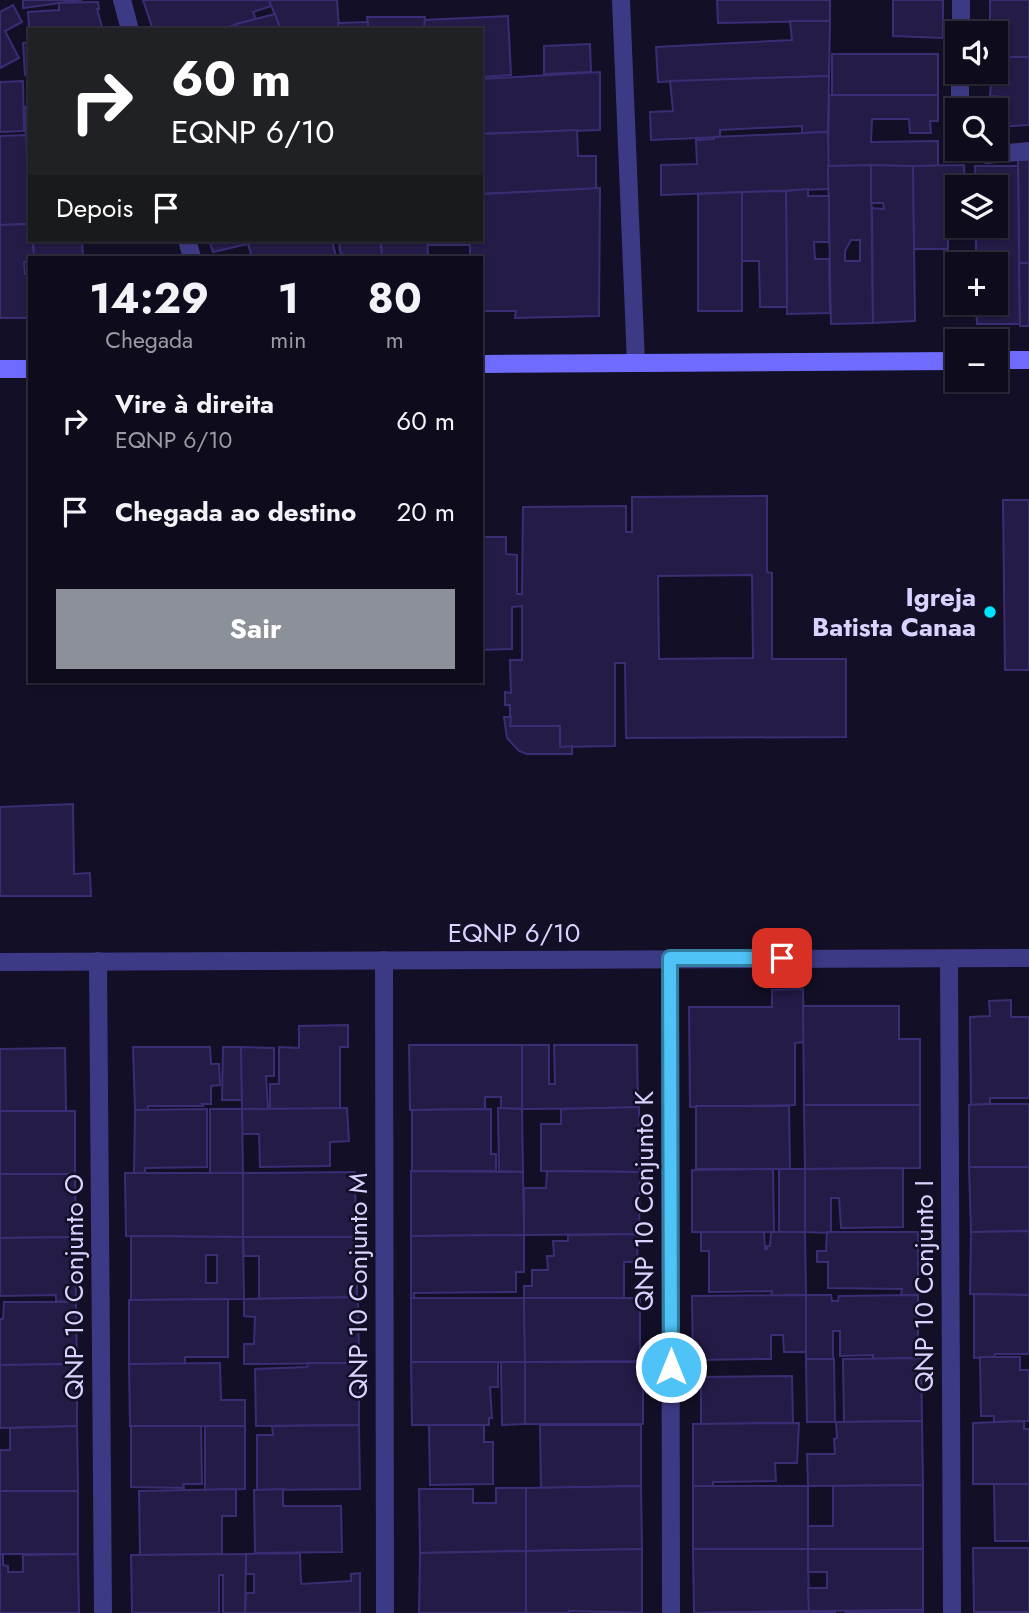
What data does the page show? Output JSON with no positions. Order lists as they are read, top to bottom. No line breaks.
{"streets":{"street":["EQNP 6/10","QNP 10 Conjunto K","QNP 10 Conjunto M","QNP 10 Conjunto I","QNP 10 Conjunto O"]},"crossings":[["EQNP 6/10","QNP 10 Conjunto K"],["EQNP 6/10","QNP 10 Conjunto M"],["EQNP 6/10","QNP 10 Conjunto I"],["EQNP 6/10","QNP 10 Conjunto O"]],"places":["Igreja Batista Canaa"],"page":{"map_buttons":["+","−"],"turn":["60 m","EQNP 6/10"],"then":"Depois","eta":["14:29","Chegada","1","min","80","m"],"list":[{"name":"Vire à direita","note":"EQNP 6/10","value":"60 m"},{"name":"Chegada ao destino","value":"20 m"}],"buttons":"Sair"}}
